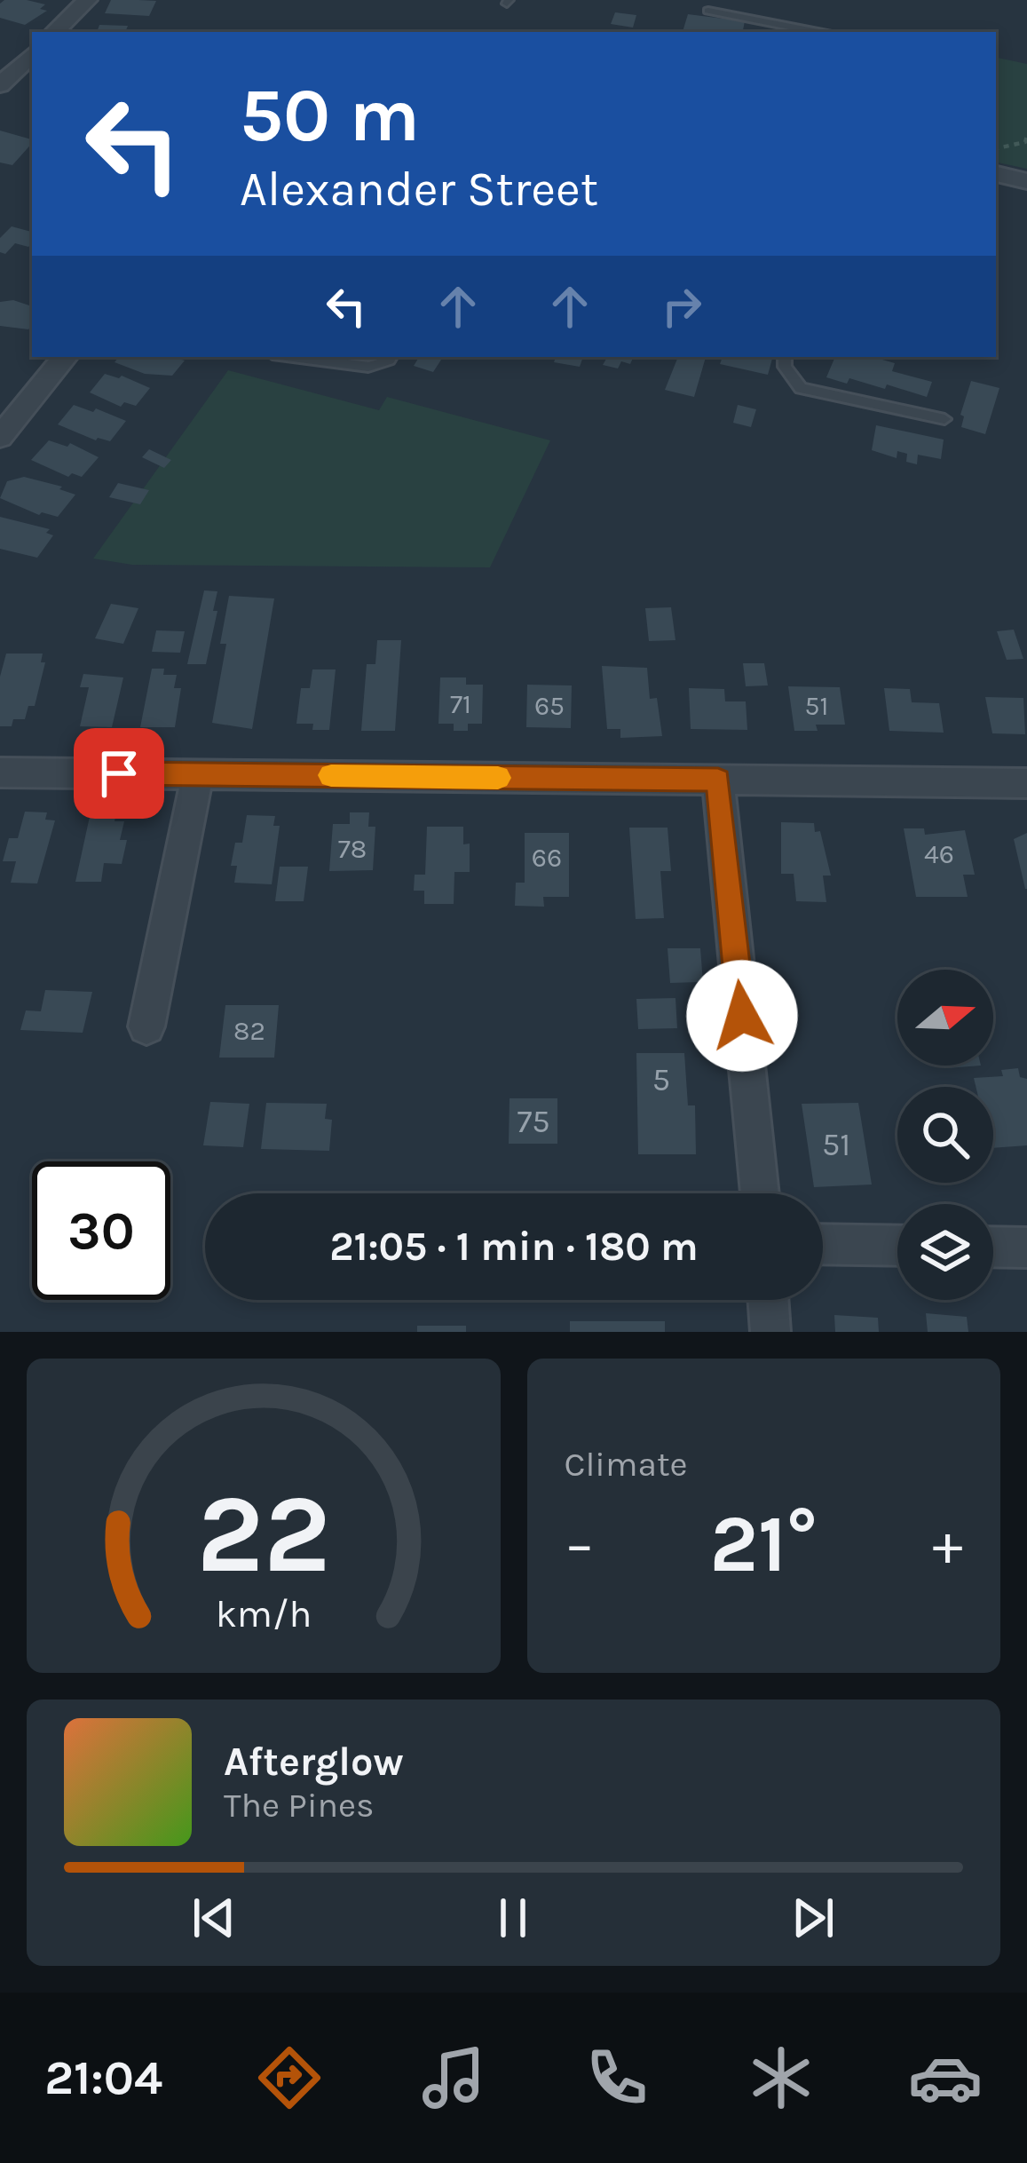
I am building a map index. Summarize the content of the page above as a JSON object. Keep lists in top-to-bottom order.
{
  "house_numbers": [
    "71",
    "65",
    "51",
    "78",
    "46",
    "66",
    "82",
    "5",
    "75",
    "51"
  ],
  "north": "right",
  "page": {
    "turn": ["50 m", "Alexander Street"],
    "limit": "30",
    "trip": "21:05 · 1 min · 180 m",
    "tile": "Climate",
    "heat": ["−", "21°", "+"],
    "song": ["Afterglow", "The Pines"],
    "tabs": "21:04",
    "gauge": ["22", "km/h"]
  }
}
